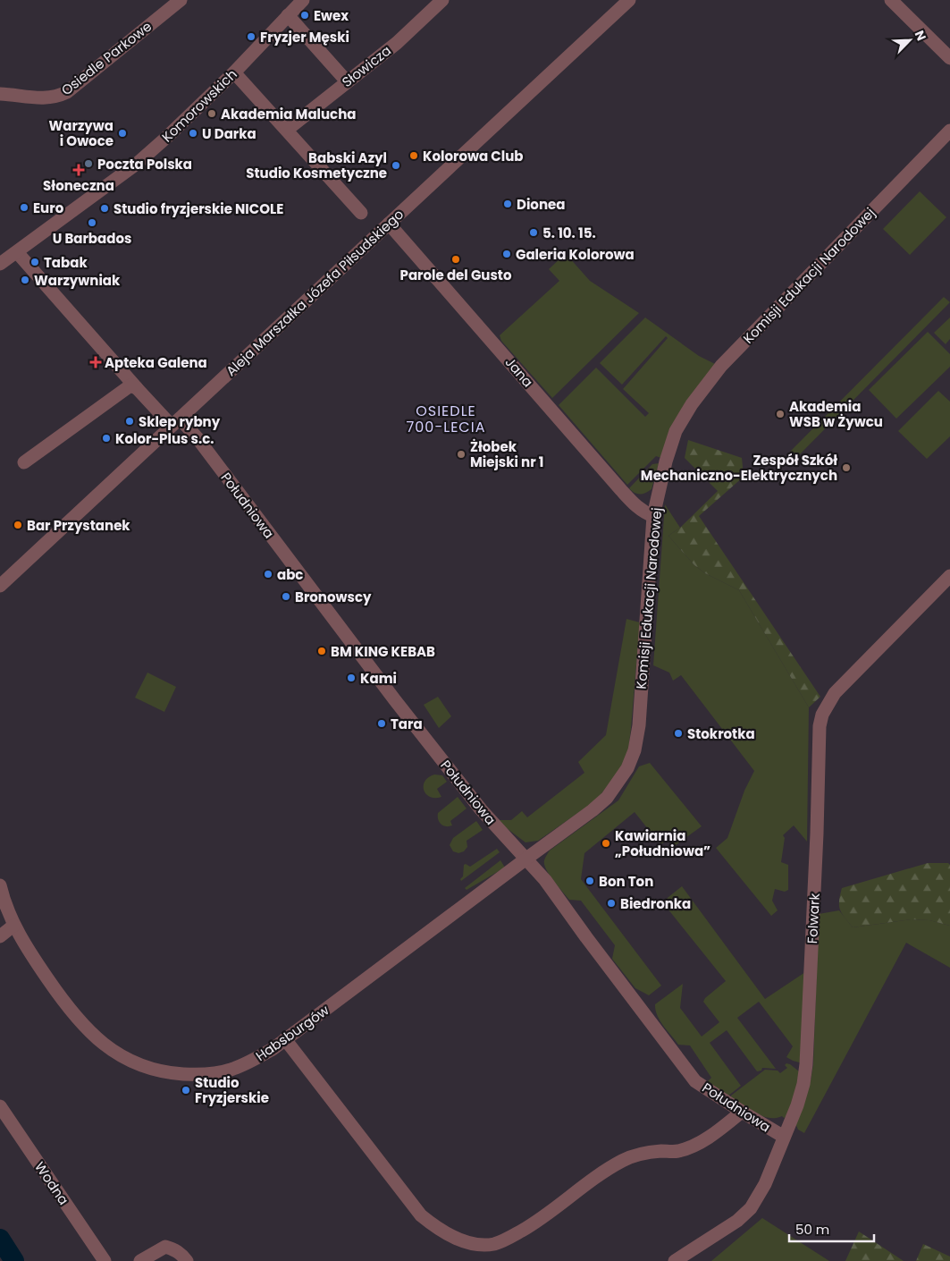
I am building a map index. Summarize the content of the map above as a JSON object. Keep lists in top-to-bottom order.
{
  "streets": {
    "street": [
      "Osiedle Parkowe",
      "Słowicza",
      "Komorowskich",
      "Komisji Edukacji Narodowej",
      "Aleja Marszałka Józefa Piłsudskiego",
      "Jana",
      "Południowa",
      "Folwark",
      "Habsburgów",
      "Wodna"
    ]
  },
  "crossings": [
    ["Komorowskich", "Południowa"],
    ["Komisji Edukacji Narodowej", "Jana"],
    ["Komisji Edukacji Narodowej", "Południowa"],
    ["Komisji Edukacji Narodowej", "Habsburgów"],
    ["Aleja Marszałka Józefa Piłsudskiego", "Jana"],
    ["Aleja Marszałka Józefa Piłsudskiego", "Południowa"],
    ["Południowa", "Folwark"],
    ["Południowa", "Habsburgów"]
  ],
  "districts": ["OSIEDLE 700-LECIA"],
  "places": {
    "other": [
      "Ewex",
      "Fryzjer Męski",
      "Akademia Malucha",
      "Warzywa i Owoce",
      "U Darka",
      "Kolorowa Club",
      "Poczta Polska",
      "Babski Azyl Studio Kosmetyczne",
      "Dionea",
      "Euro",
      "Studio fryzjerskie NICOLE",
      "U Barbados",
      "5. 10. 15.",
      "Galeria Kolorowa",
      "Parole del Gusto",
      "Tabak",
      "Warzywniak",
      "Akademia WSB w Żywcu",
      "Sklep rybny",
      "Kolor-Plus s.c.",
      "Żłobek Miejski nr 1",
      "Zespół Szkół Mechaniczno-Elektrycznych",
      "Bar Przystanek",
      "abc",
      "Bronowscy",
      "BM KING KEBAB",
      "Kami",
      "Tara",
      "Stokrotka",
      "Kawiarnia „Południowa”",
      "Bon Ton",
      "Biedronka",
      "Studio Fryzjerskie"
    ],
    "health": ["Słoneczna", "Apteka Galena"]
  },
  "scale_bar": "50 m",
  "north": "top right"
}
